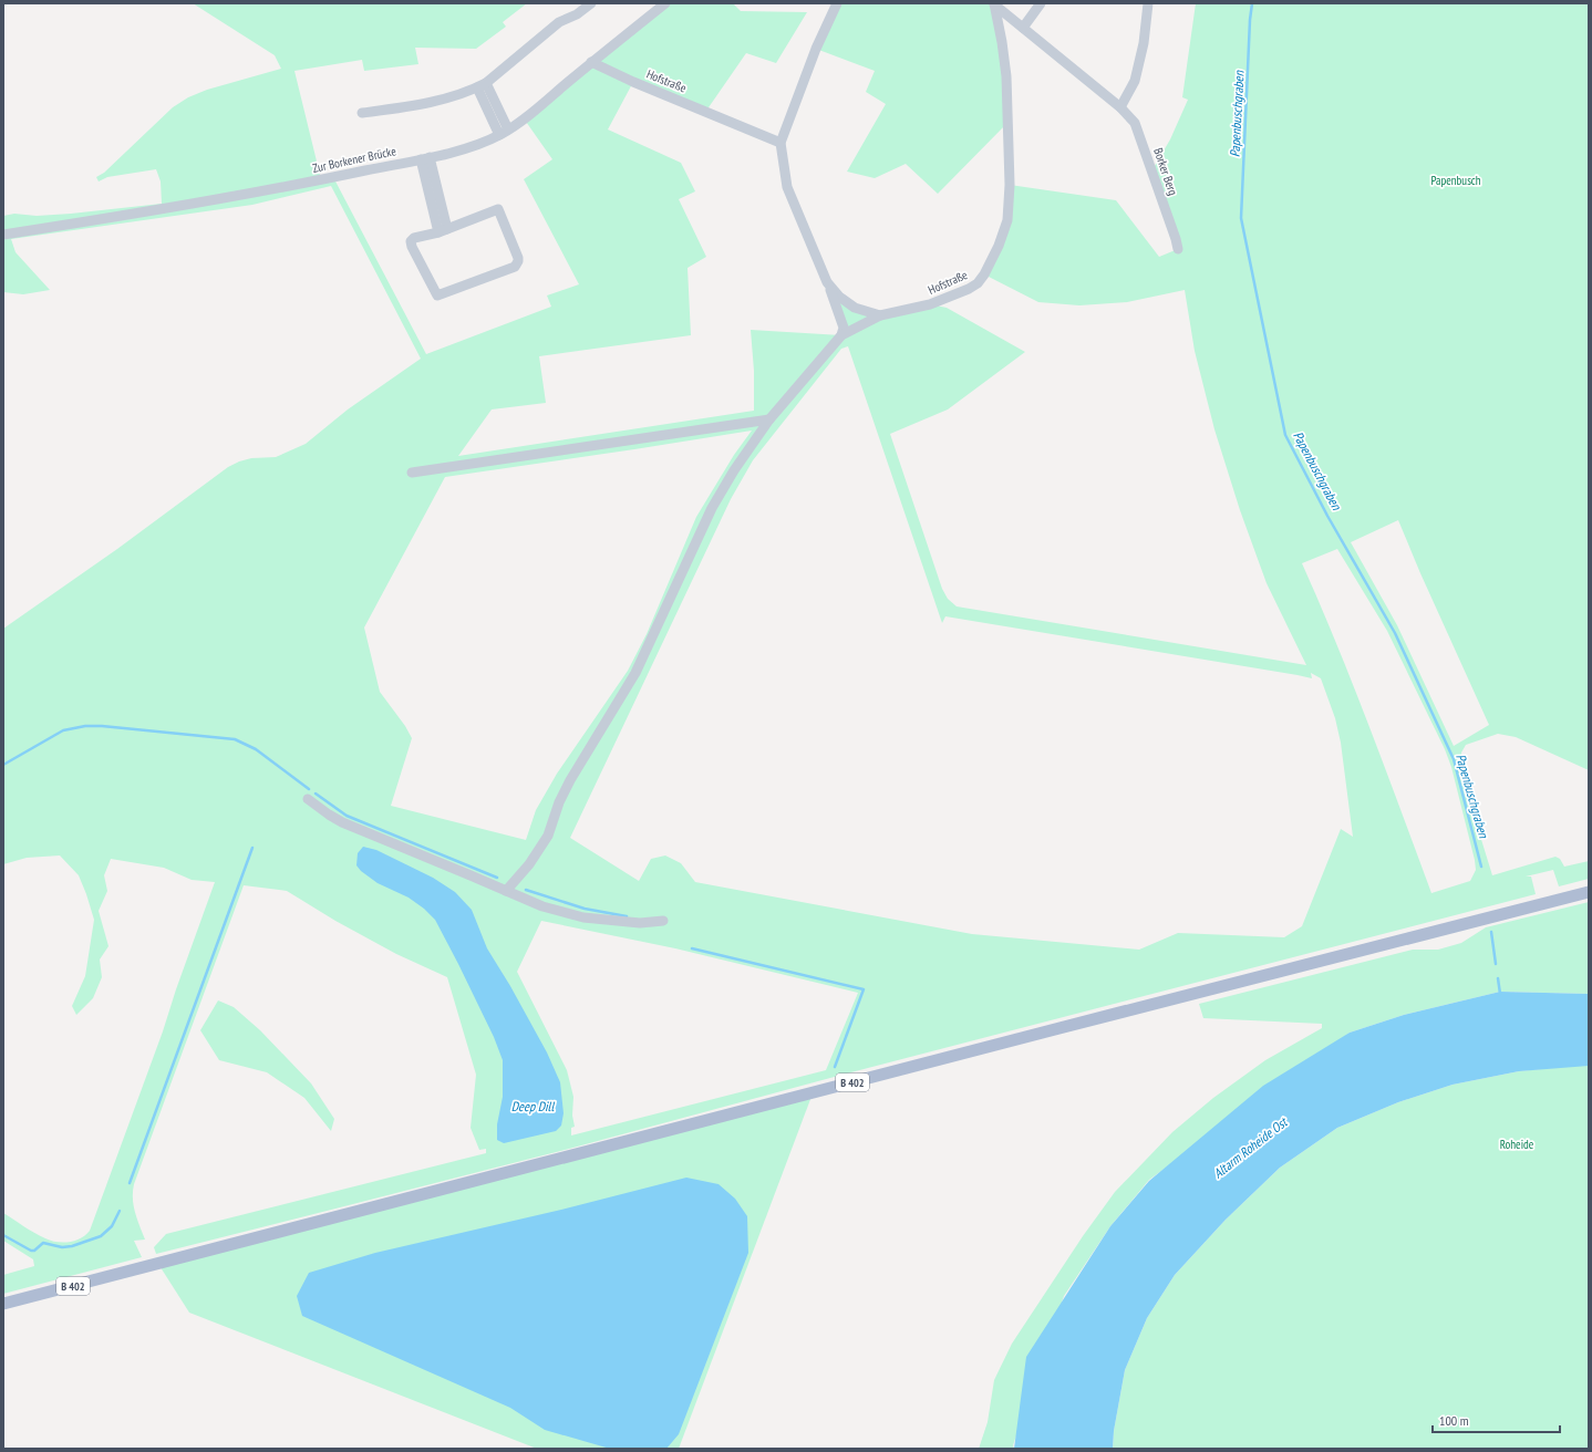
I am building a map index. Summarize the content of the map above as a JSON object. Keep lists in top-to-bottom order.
{
  "streets": {
    "main road": ["B 402"],
    "street": ["Hofstraße", "Zur Borkener Brücke", "Borker Berg"]
  },
  "crossings": [
    ["Hofstraße", "Zur Borkener Brücke"],
    ["Hofstraße", "Borker Berg"]
  ],
  "water": ["Papenbuschgraben", "Deep Dill", "Altarm Roheide Ost"],
  "parks": ["Papenbusch", "Roheide"],
  "scale_bar": "100 m"
}
